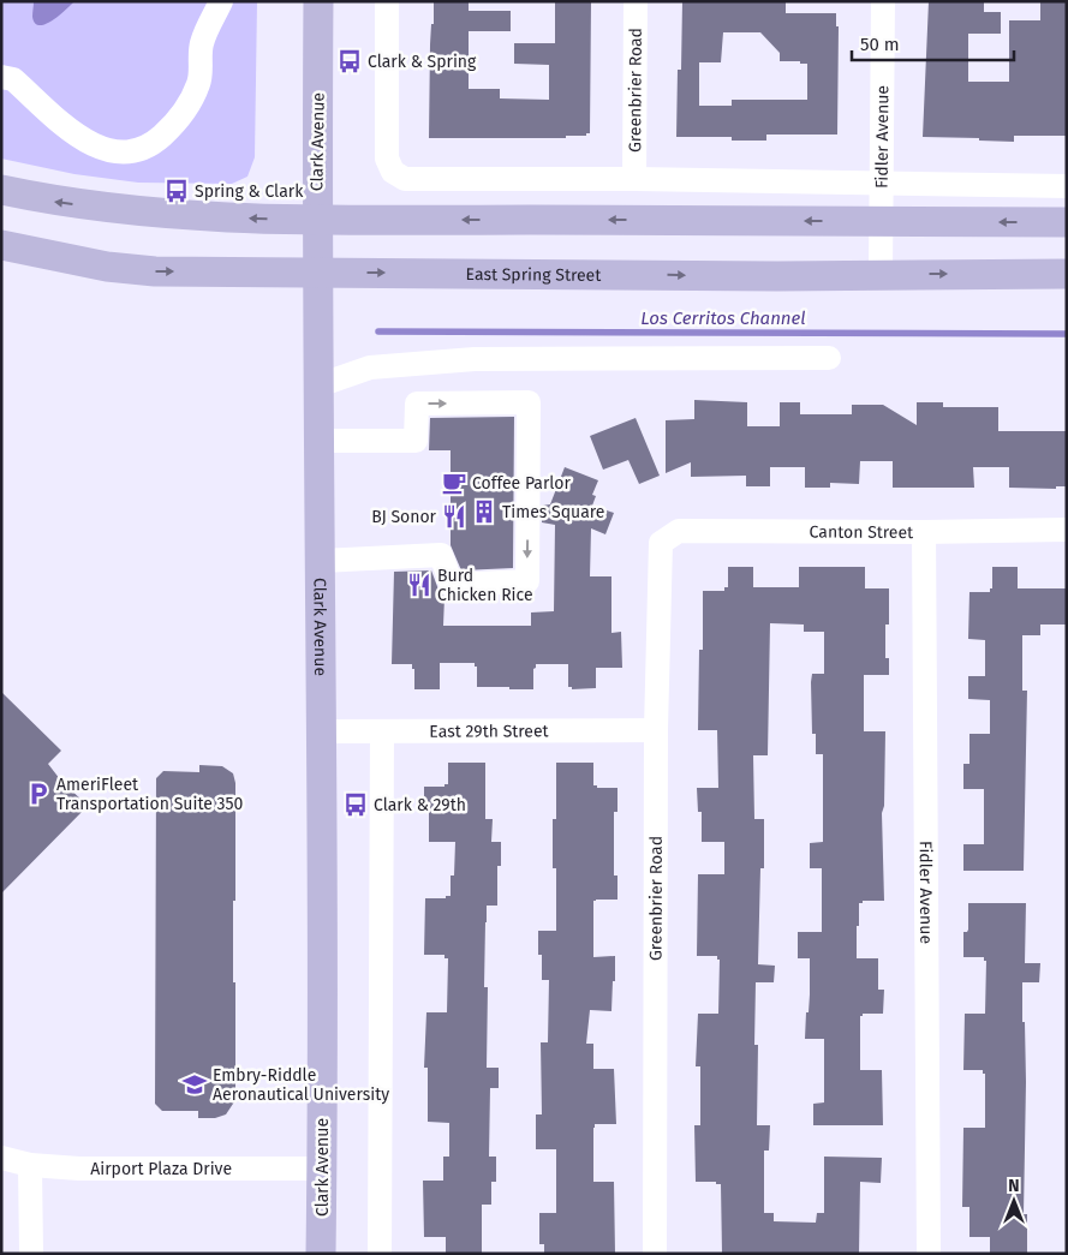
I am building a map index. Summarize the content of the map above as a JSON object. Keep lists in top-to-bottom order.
{
  "streets": {
    "main road": ["Clark Avenue", "East Spring Street"],
    "street": [
      "Greenbrier Road",
      "Fidler Avenue",
      "Canton Street",
      "East 29th Street",
      "Airport Plaza Drive"
    ]
  },
  "crossings": [
    ["Greenbrier Road", "Canton Street"],
    ["Greenbrier Road", "East 29th Street"],
    ["Fidler Avenue", "East Spring Street"],
    ["Fidler Avenue", "Canton Street"],
    ["Clark Avenue", "East Spring Street"],
    ["Clark Avenue", "East 29th Street"],
    ["Clark Avenue", "Airport Plaza Drive"]
  ],
  "water": ["Los Cerritos Channel"],
  "places": {
    "bus stop": ["Clark & Spring", "Spring & Clark", "Clark & 29th"],
    "cafe": ["Coffee Parlor"],
    "building": ["Times Square"],
    "restaurant": ["BJ Sonor", "Burd Chicken Rice"],
    "parking": ["AmeriFleet Transportation Suite 350"],
    "school or university": ["Embry-Riddle Aeronautical University"]
  },
  "scale_bar": "50 m",
  "north": "top"
}
